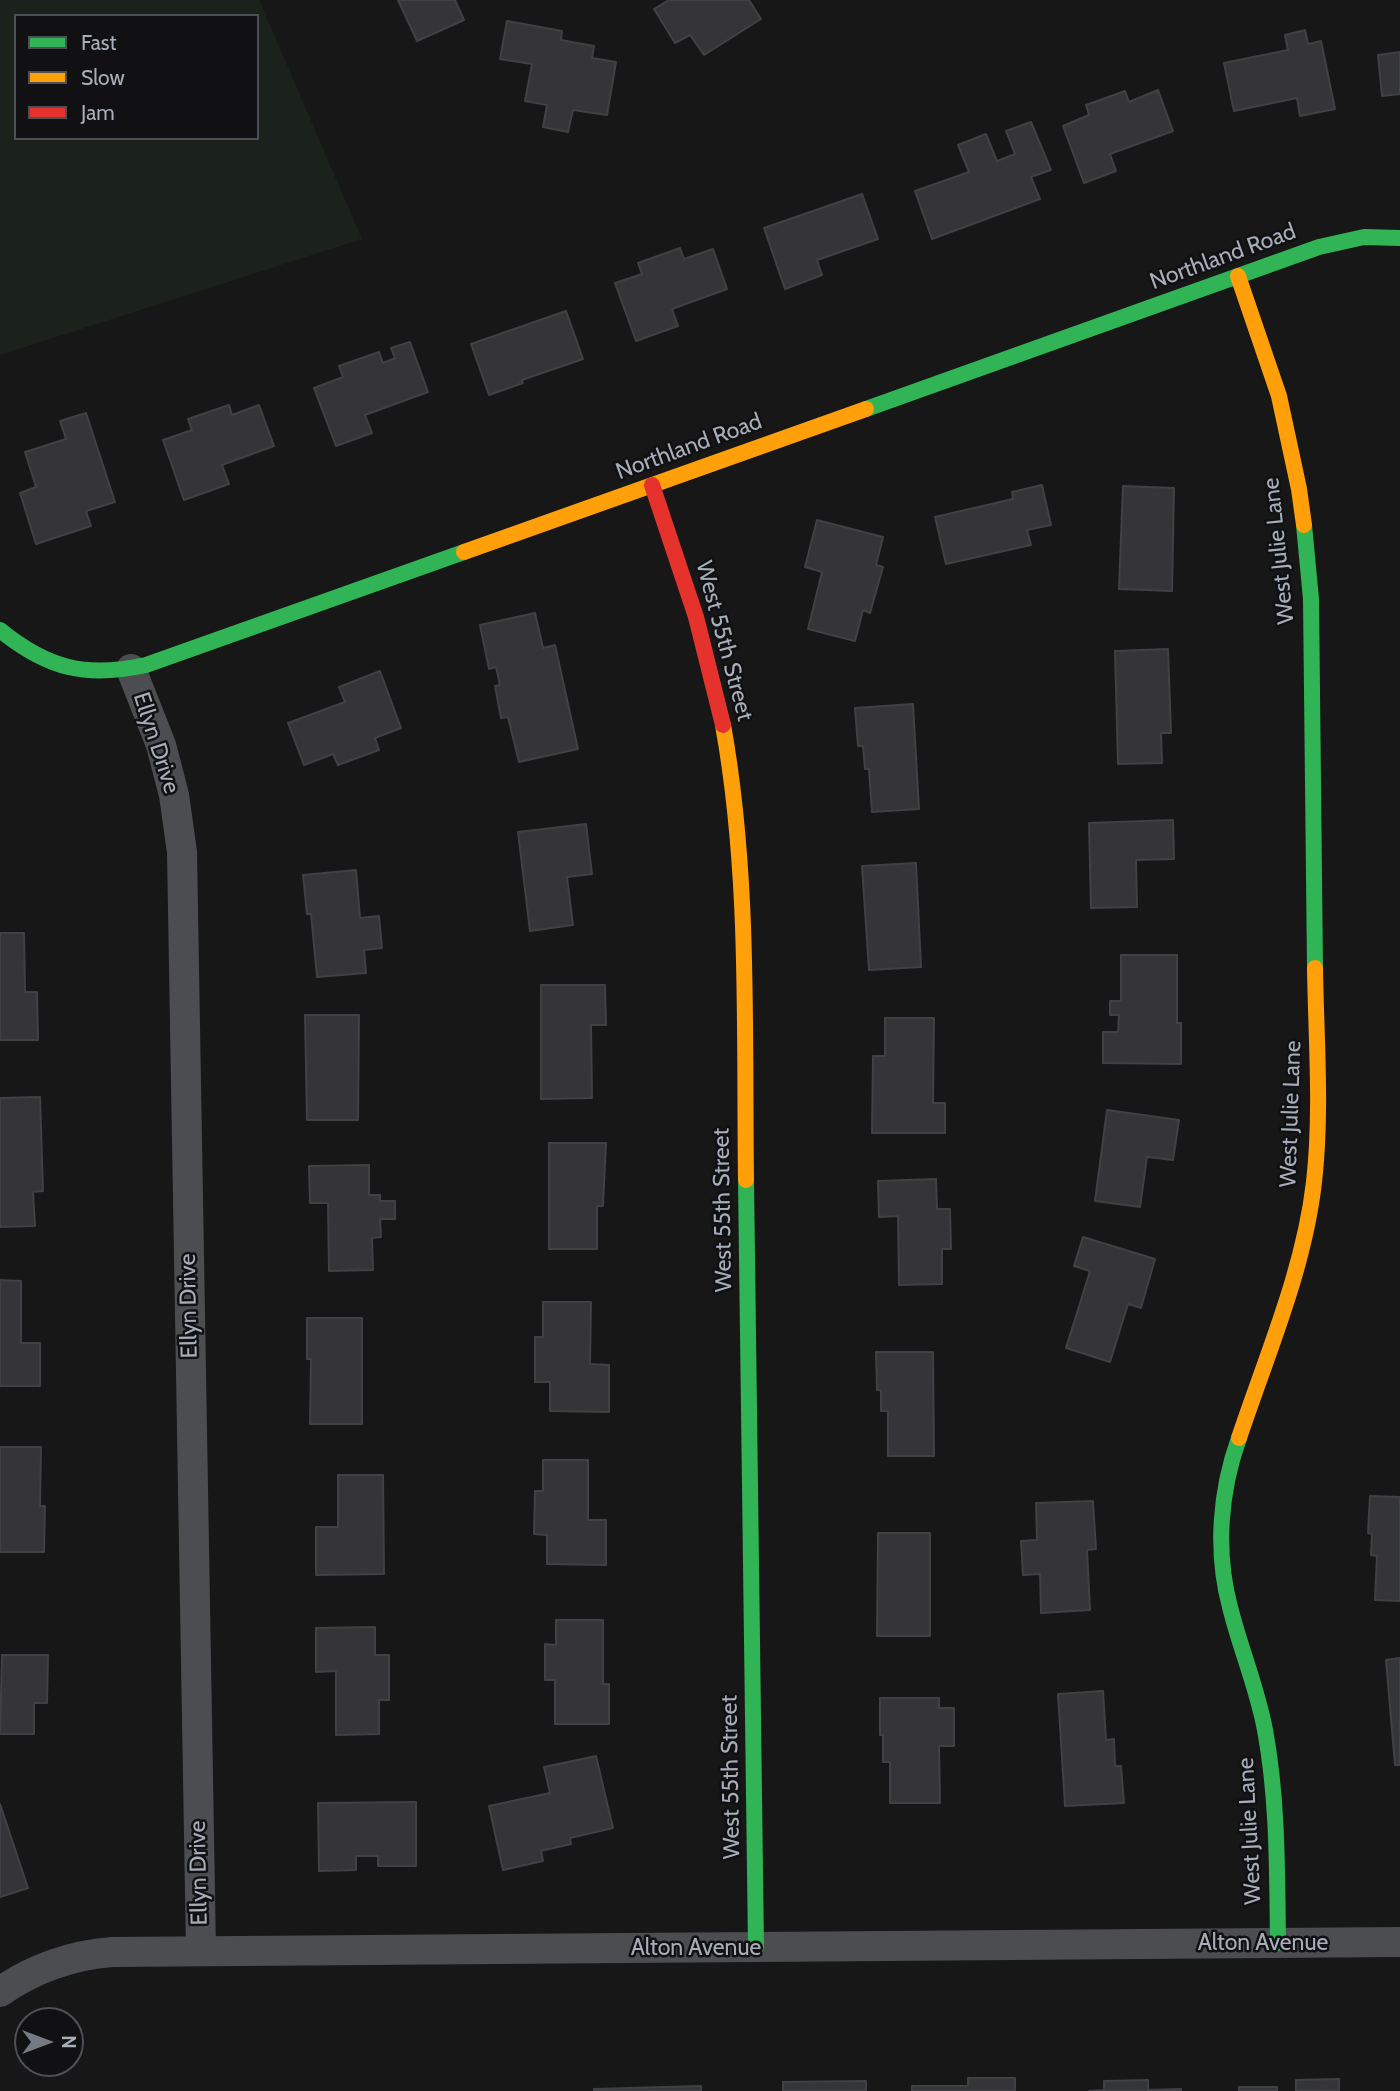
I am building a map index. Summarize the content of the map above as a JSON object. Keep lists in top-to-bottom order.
{
  "streets": {
    "street": [
      "Northland Road",
      "West Julie Lane",
      "West 55th Street",
      "Ellyn Drive",
      "Alton Avenue"
    ]
  },
  "crossings": [
    ["Northland Road", "West Julie Lane"],
    ["Northland Road", "West 55th Street"],
    ["Northland Road", "Ellyn Drive"],
    ["West Julie Lane", "Alton Avenue"],
    ["West 55th Street", "Alton Avenue"],
    ["Ellyn Drive", "Alton Avenue"]
  ],
  "legend": ["Fast", "Slow", "Jam"],
  "north": "right"
}
